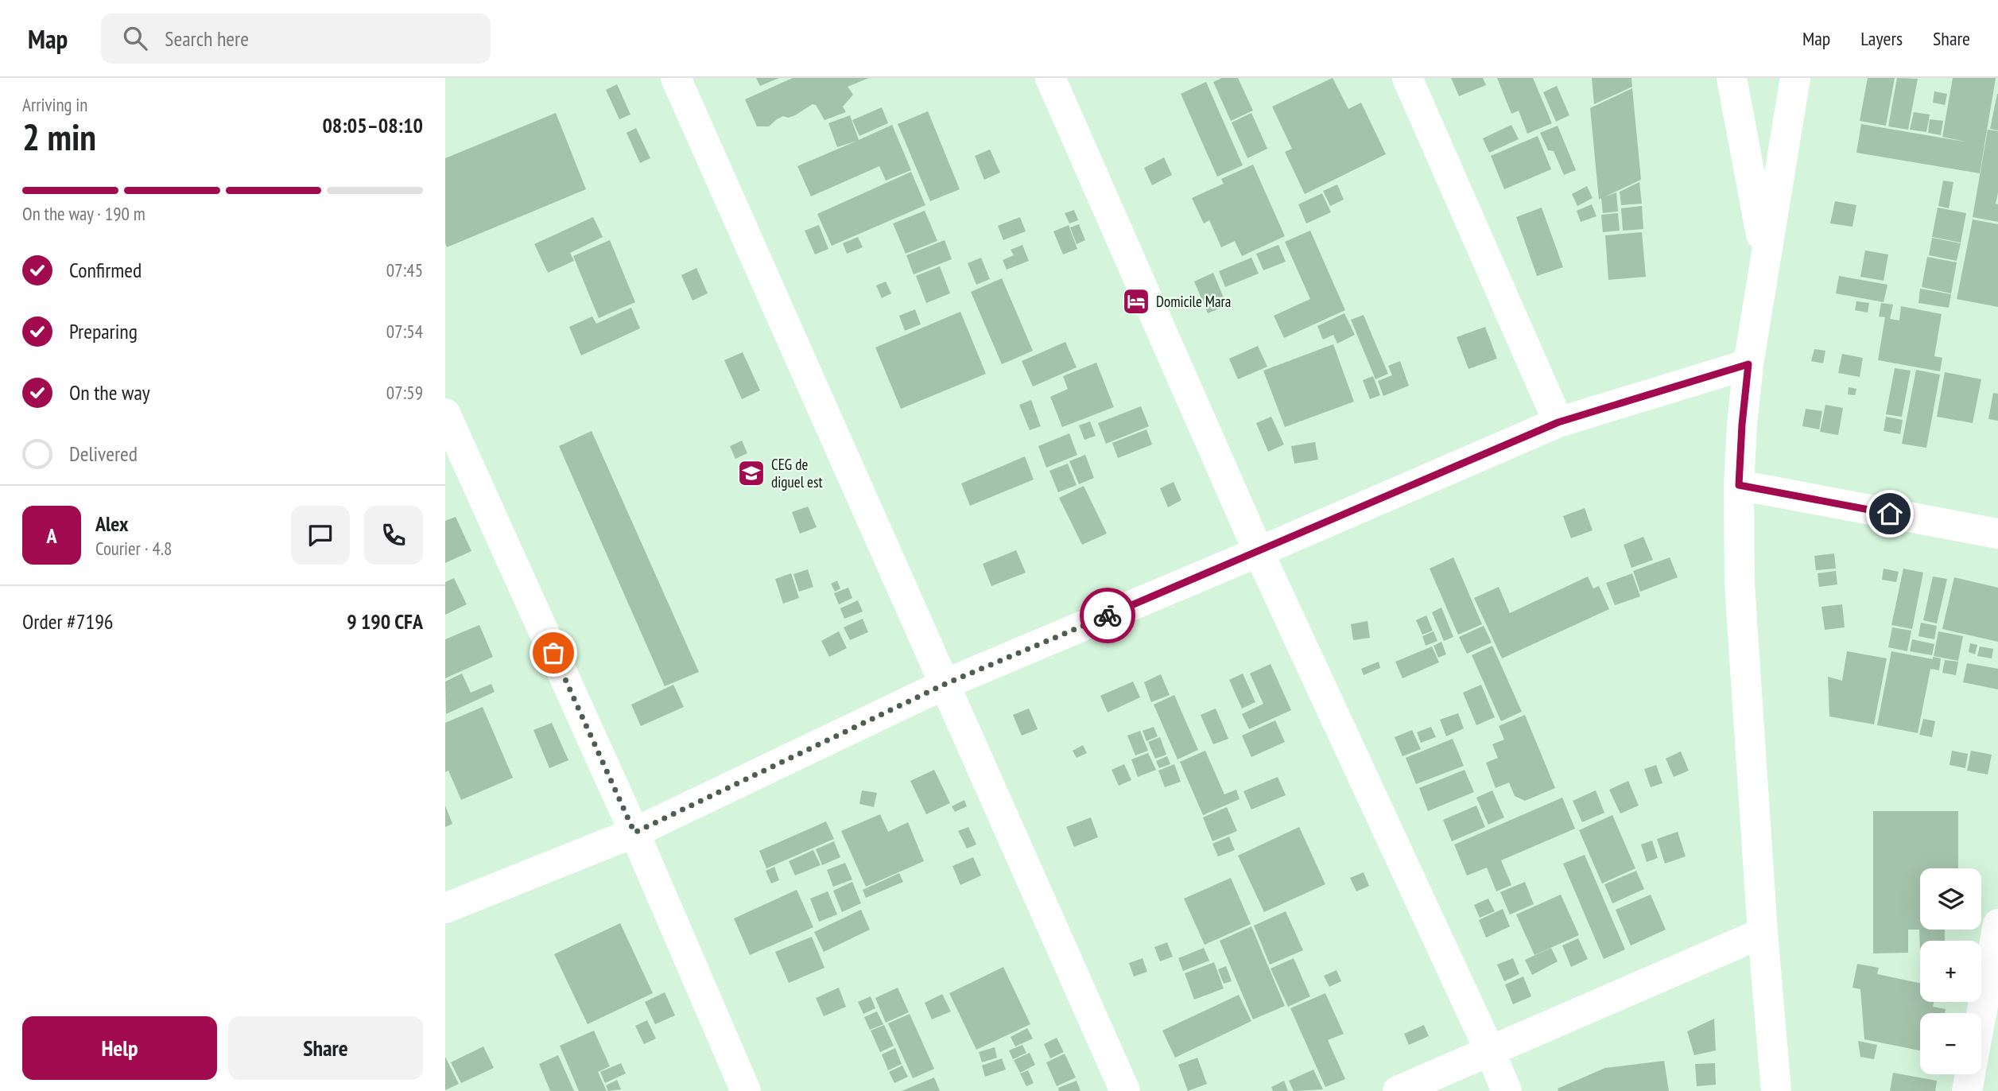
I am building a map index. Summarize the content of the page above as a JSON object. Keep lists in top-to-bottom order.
{
  "places": {
    "hotel": ["Domicile Mara"],
    "school or university": ["CEG de diguel est"]
  },
  "page": {
    "header": "Map",
    "search": "Search here",
    "nav": ["Map", "Layers", "Share"],
    "heading": ["2 min", "Arriving in", "08:05–08:10"],
    "panel": [
      "Alex",
      "Courier · 4.8",
      "Order #7196",
      "9 190 CFA"
    ],
    "bar": "On the way · 190 m",
    "list": [
      ["Confirmed", "07:45"],
      ["Preparing", "07:54"],
      ["On the way", "07:59"],
      "Delivered"
    ],
    "round": "A",
    "map_buttons": ["+", "−"],
    "buttons": ["Help", "Share"]
  }
}
